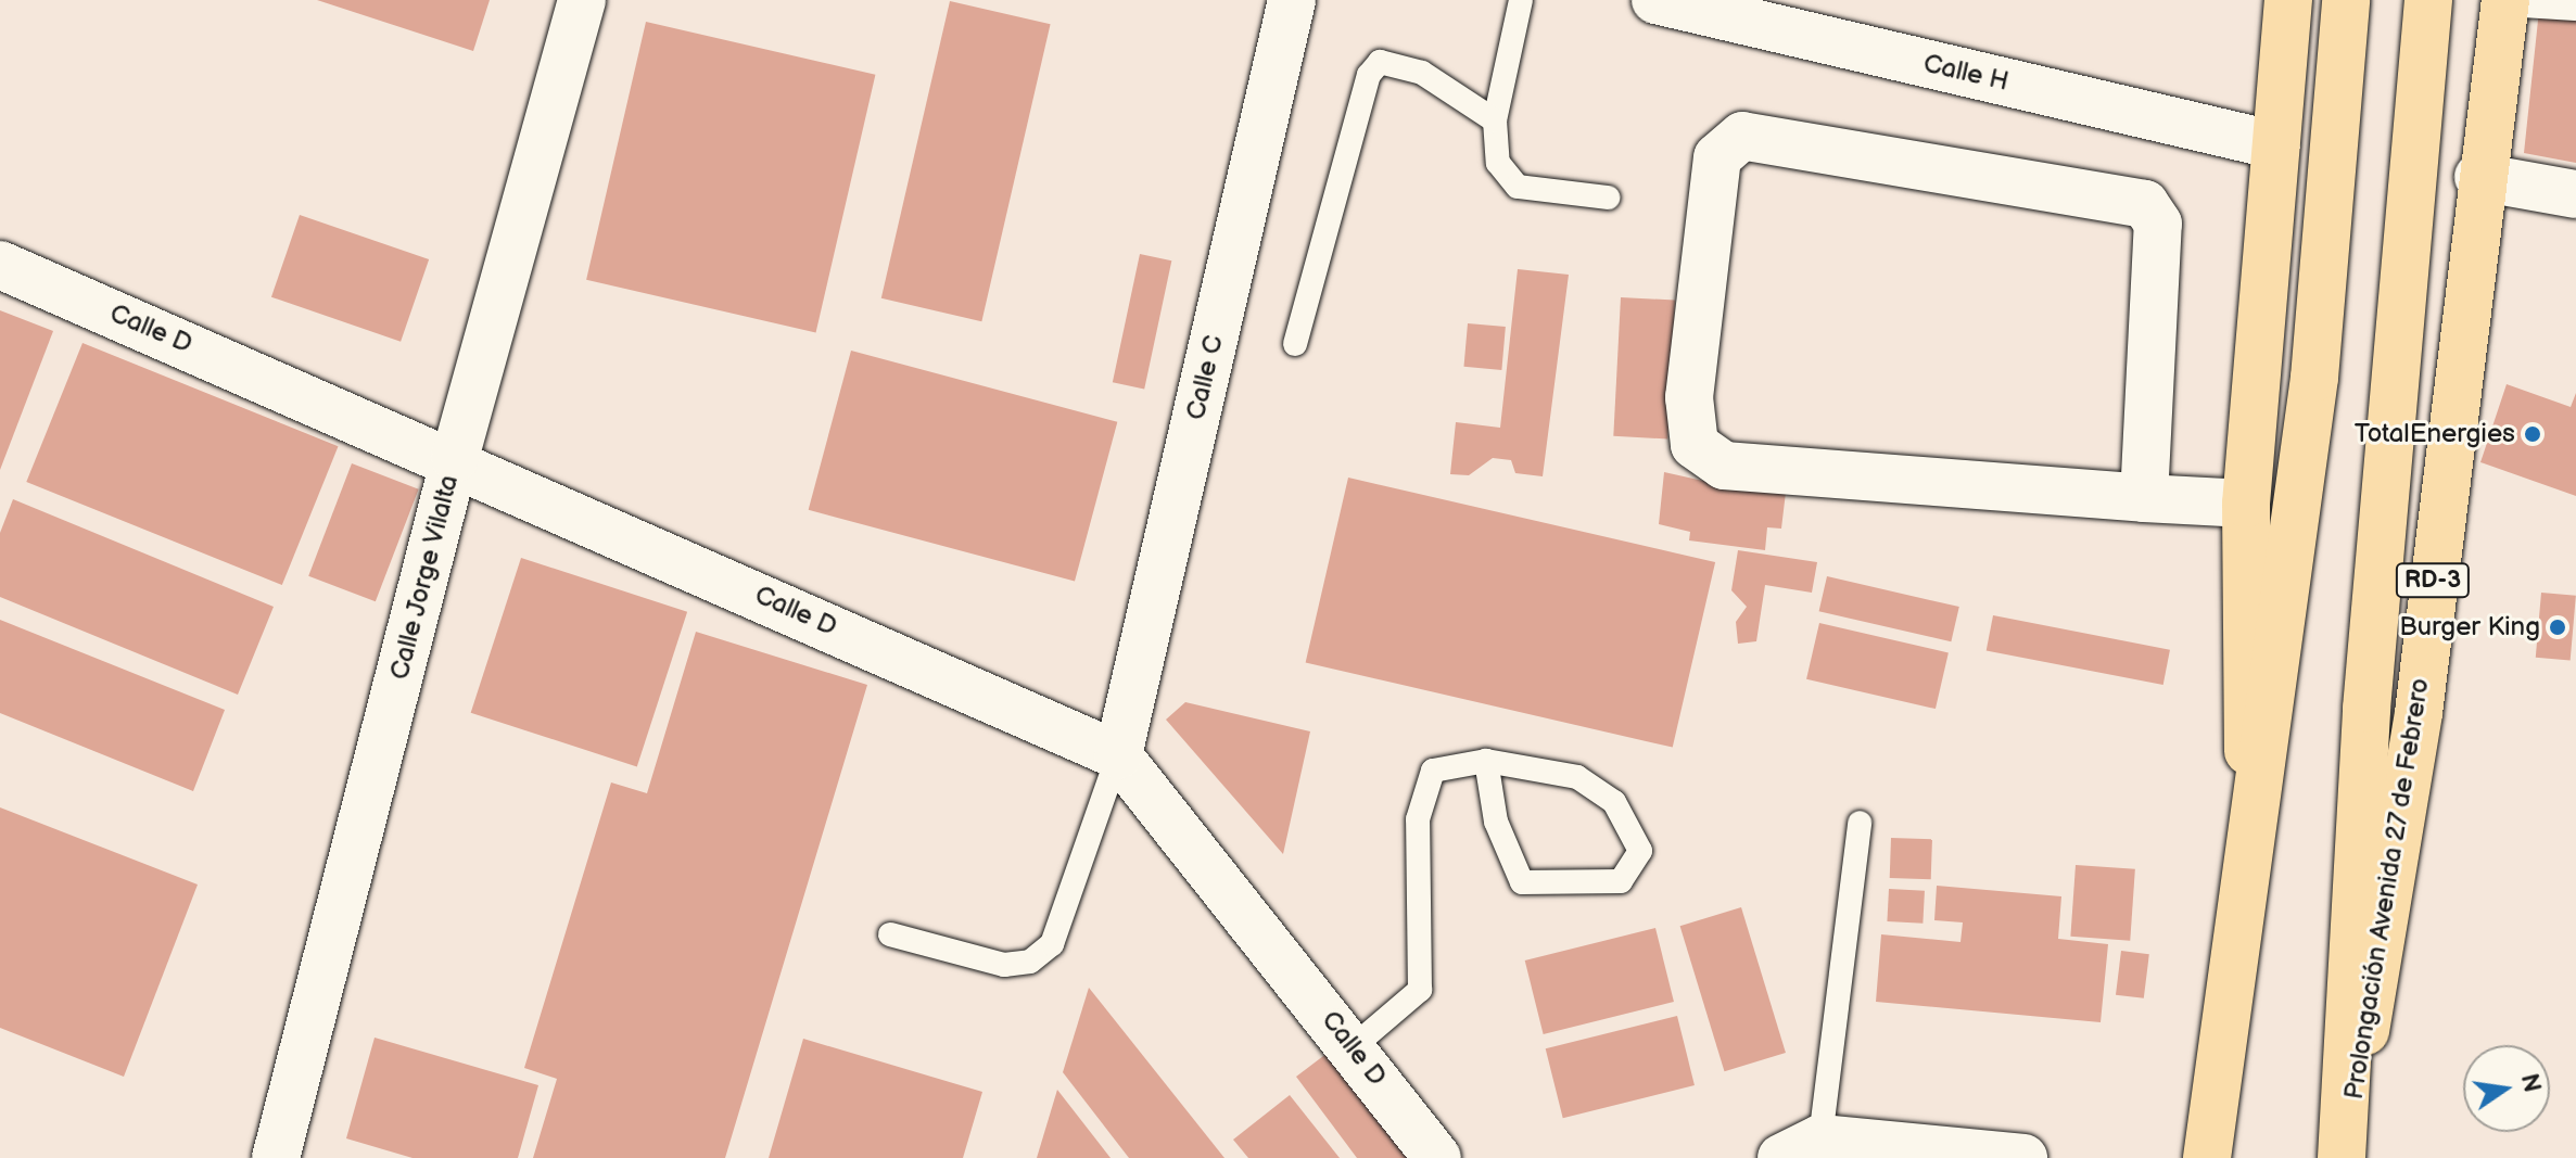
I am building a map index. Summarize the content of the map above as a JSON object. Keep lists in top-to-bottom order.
{
  "streets": {
    "main road": ["RD-3", "Prolongación Avenida 27 de Febrero"],
    "street": [
      "Calle H",
      "Calle D",
      "Calle C",
      "Calle Jorge Vilalta"
    ]
  },
  "crossings": [
    ["Calle D", "Calle C"],
    ["Calle D", "Calle Jorge Vilalta"]
  ],
  "places": ["TotalEnergies", "Burger King"],
  "north": "right"
}
